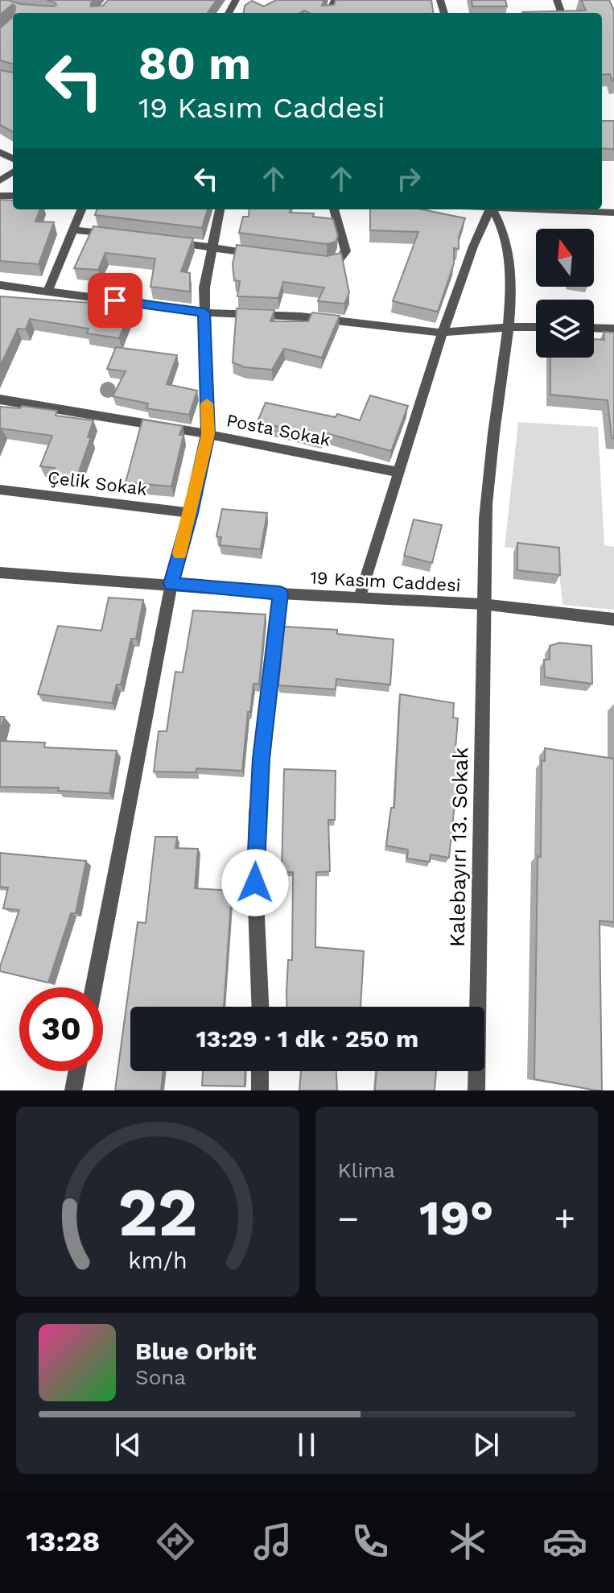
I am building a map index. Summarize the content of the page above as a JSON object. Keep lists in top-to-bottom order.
{
  "streets": {
    "street": [
      "Posta Sokak",
      "Çelik Sokak",
      "19 Kasım Caddesi",
      "Kalebayırı 13. Sokak"
    ]
  },
  "crossings": [
    ["19 Kasım Caddesi", "Kalebayırı 13. Sokak"]
  ],
  "north": "top",
  "page": {
    "turn": ["80 m", "19 Kasım Caddesi"],
    "limit": "30",
    "trip": "13:29 · 1 dk · 250 m",
    "tile": "Klima",
    "heat": ["−", "19°", "+"],
    "song": ["Blue Orbit", "Sona"],
    "tabs": "13:28",
    "gauge": ["22", "km/h"]
  }
}
